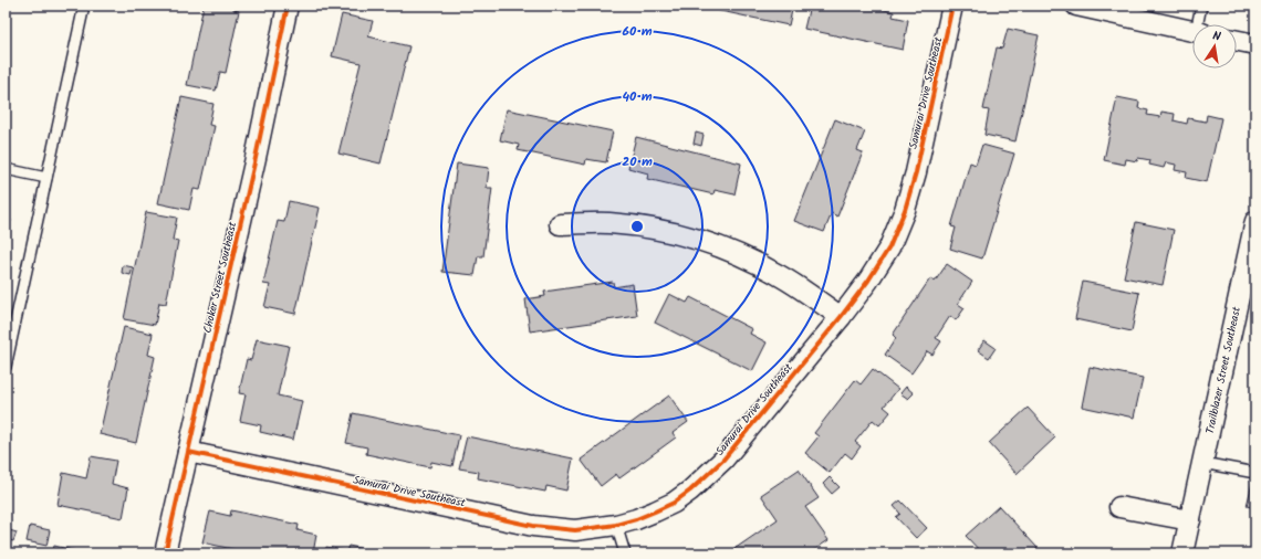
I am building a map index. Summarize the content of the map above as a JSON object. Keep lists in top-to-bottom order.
{
  "streets": {
    "street": ["Samurai Drive Southeast", "Choker Street Southeast", "Trailblazer Street Southeast"]
  },
  "crossings": [
    ["Samurai Drive Southeast", "Choker Street Southeast"]
  ],
  "north": "top",
  "rings": ["60 m", "40 m", "20 m"]
}
